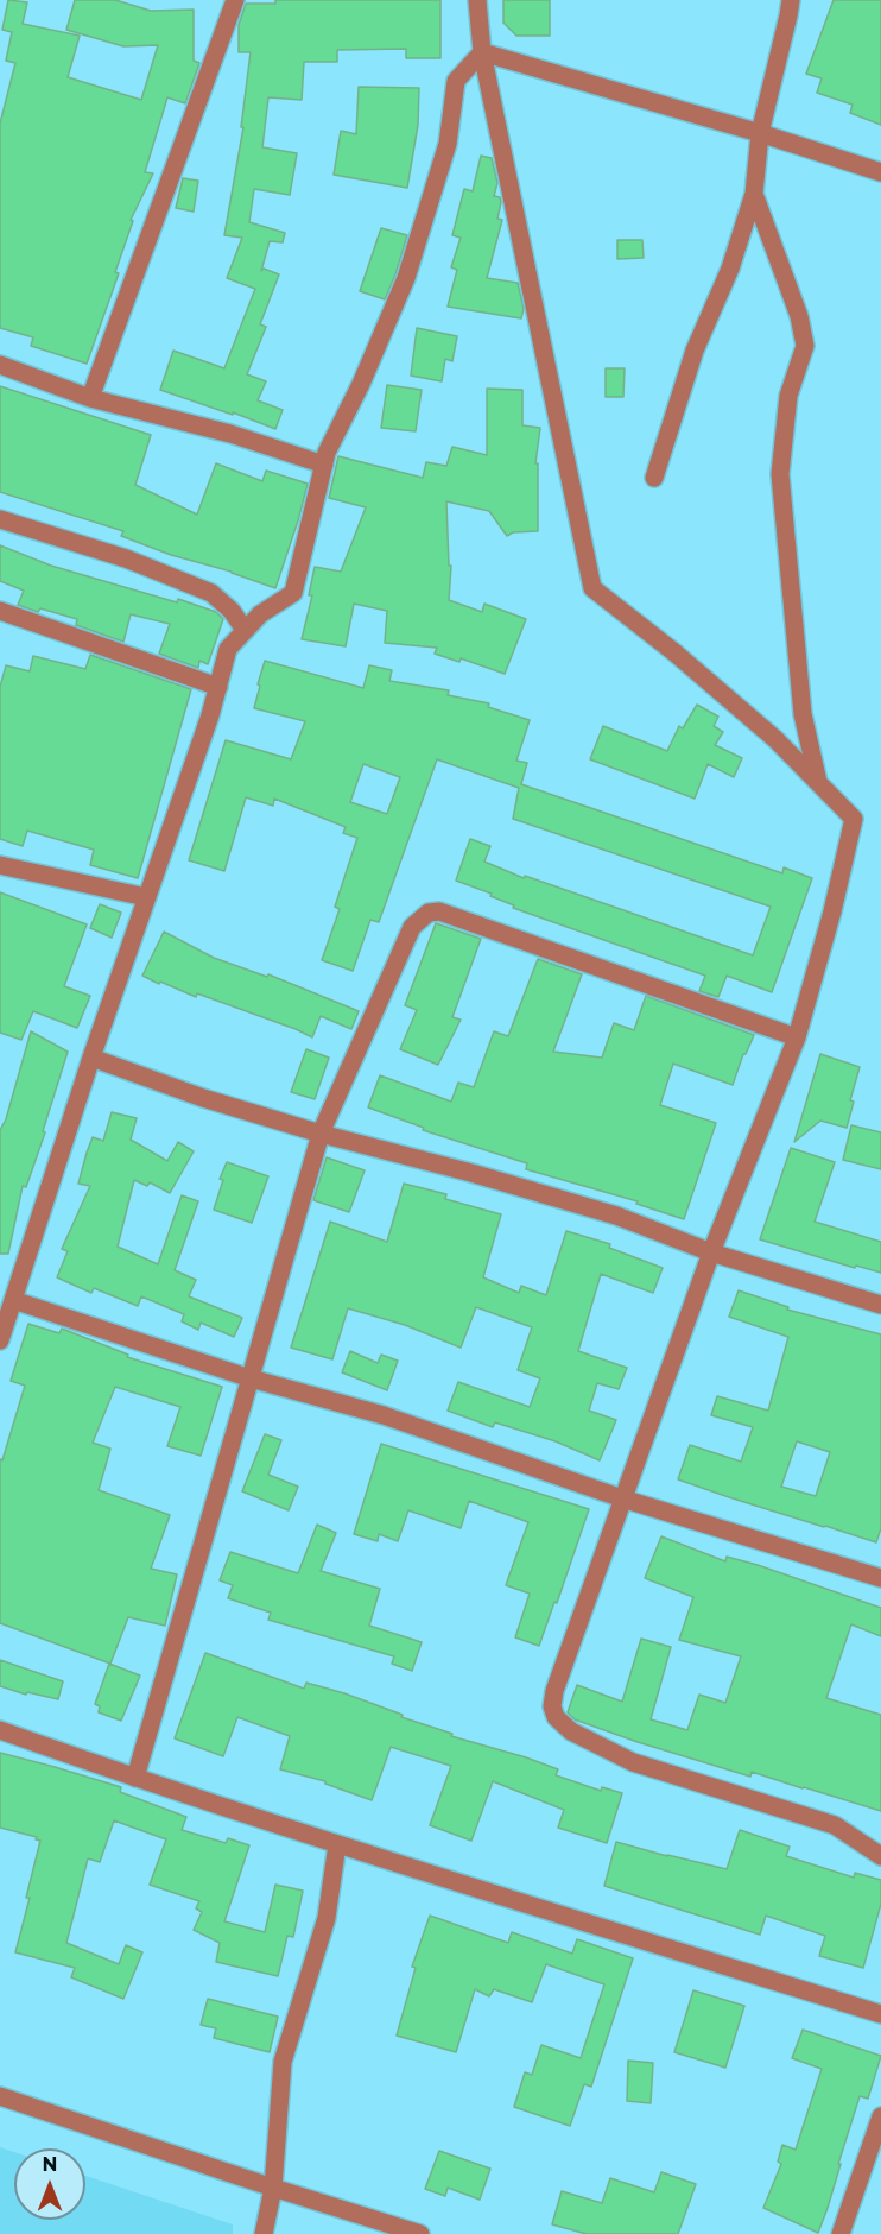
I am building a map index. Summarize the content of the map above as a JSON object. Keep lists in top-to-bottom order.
{
  "north": "top"
}
